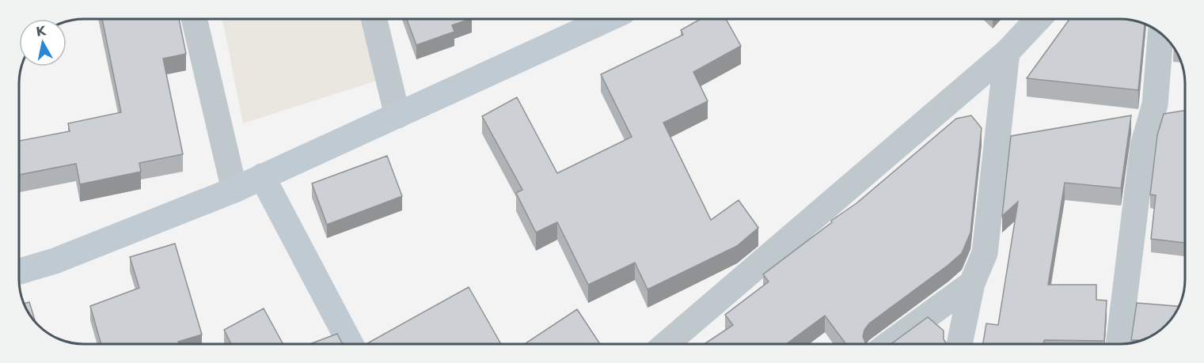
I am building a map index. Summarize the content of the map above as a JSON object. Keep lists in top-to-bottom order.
{
  "north": "top"
}
